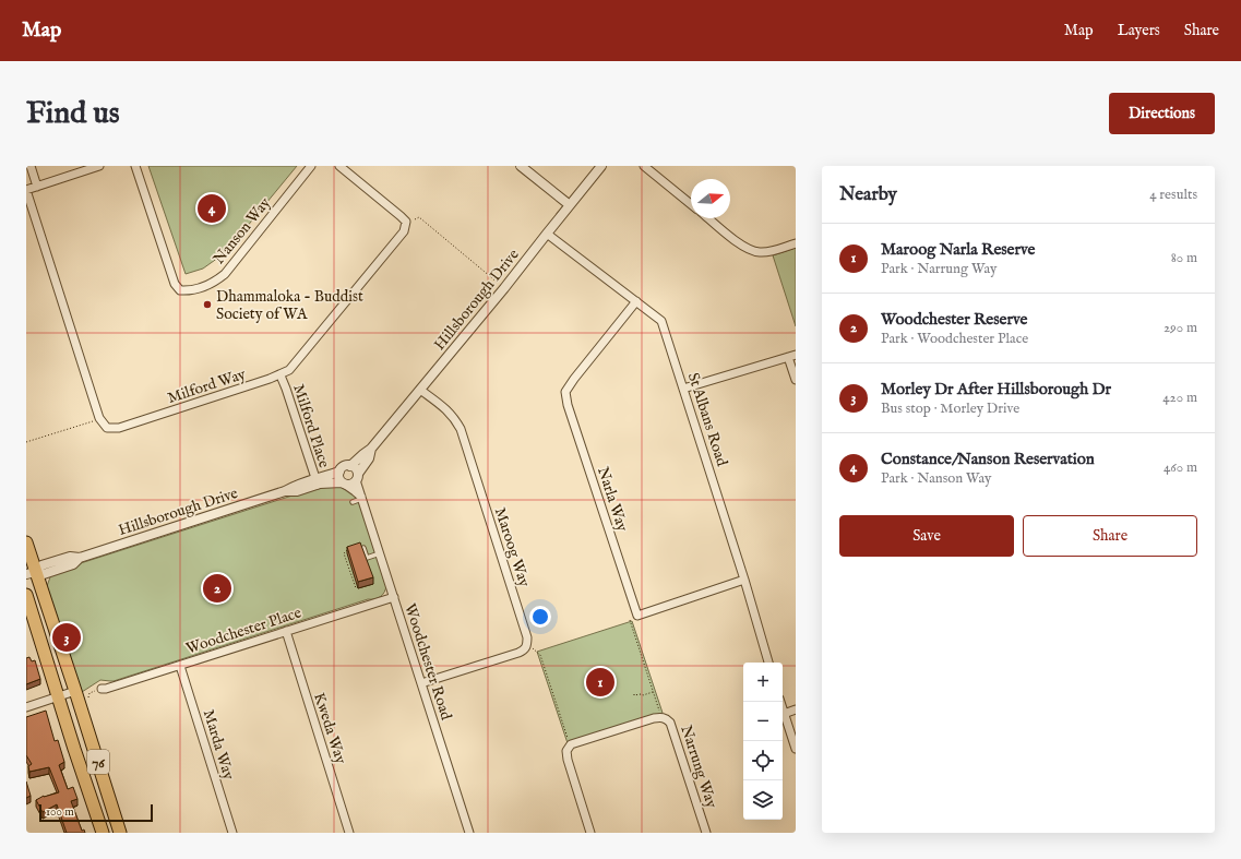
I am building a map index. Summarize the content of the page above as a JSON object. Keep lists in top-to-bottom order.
{
  "streets": {
    "highway": ["76"],
    "street": [
      "Nanson Way",
      "Hillsborough Drive",
      "Milford Way",
      "St Albans Road",
      "Milford Place",
      "Narla Way",
      "Maroog Way",
      "Woodchester Place",
      "Woodchester Road",
      "Kweda Way",
      "Marda Way",
      "Narrung Way"
    ]
  },
  "crossings": [
    ["Hillsborough Drive", "St Albans Road"],
    ["Hillsborough Drive", "Milford Place"],
    ["Hillsborough Drive", "Maroog Way"],
    ["Hillsborough Drive", "Woodchester Road"],
    ["Hillsborough Drive", "76"],
    ["Milford Way", "Milford Place"],
    ["St Albans Road", "Narla Way"],
    ["Woodchester Place", "Woodchester Road"],
    ["Woodchester Place", "Kweda Way"],
    ["Woodchester Place", "Marda Way"]
  ],
  "places": ["Dhammaloka - Buddist Society of WA"],
  "scale_bar": "100 m",
  "north": "right",
  "page": {
    "header": "Map",
    "nav": ["Map", "Layers", "Share"],
    "buttons": [
      "Directions",
      ["Save", "Share"]
    ],
    "title": "Find us",
    "heading": ["Nearby", "4 results"],
    "pins": [
      "4",
      "2",
      "3",
      "1"
    ],
    "list": [
      {
        "mark": "1",
        "name": "Maroog Narla Reserve",
        "note": "Park · Narrung Way",
        "value": "80 m"
      },
      {
        "mark": "2",
        "name": "Woodchester Reserve",
        "note": "Park · Woodchester Place",
        "value": "290 m"
      },
      {
        "mark": "3",
        "name": "Morley Dr After Hillsborough Dr",
        "note": "Bus stop · Morley Drive",
        "value": "420 m"
      },
      {
        "mark": "4",
        "name": "Constance/Nanson Reservation",
        "note": "Park · Nanson Way",
        "value": "460 m"
      }
    ],
    "map_buttons": ["+", "−"],
    "scale": "100 m"
  }
}
